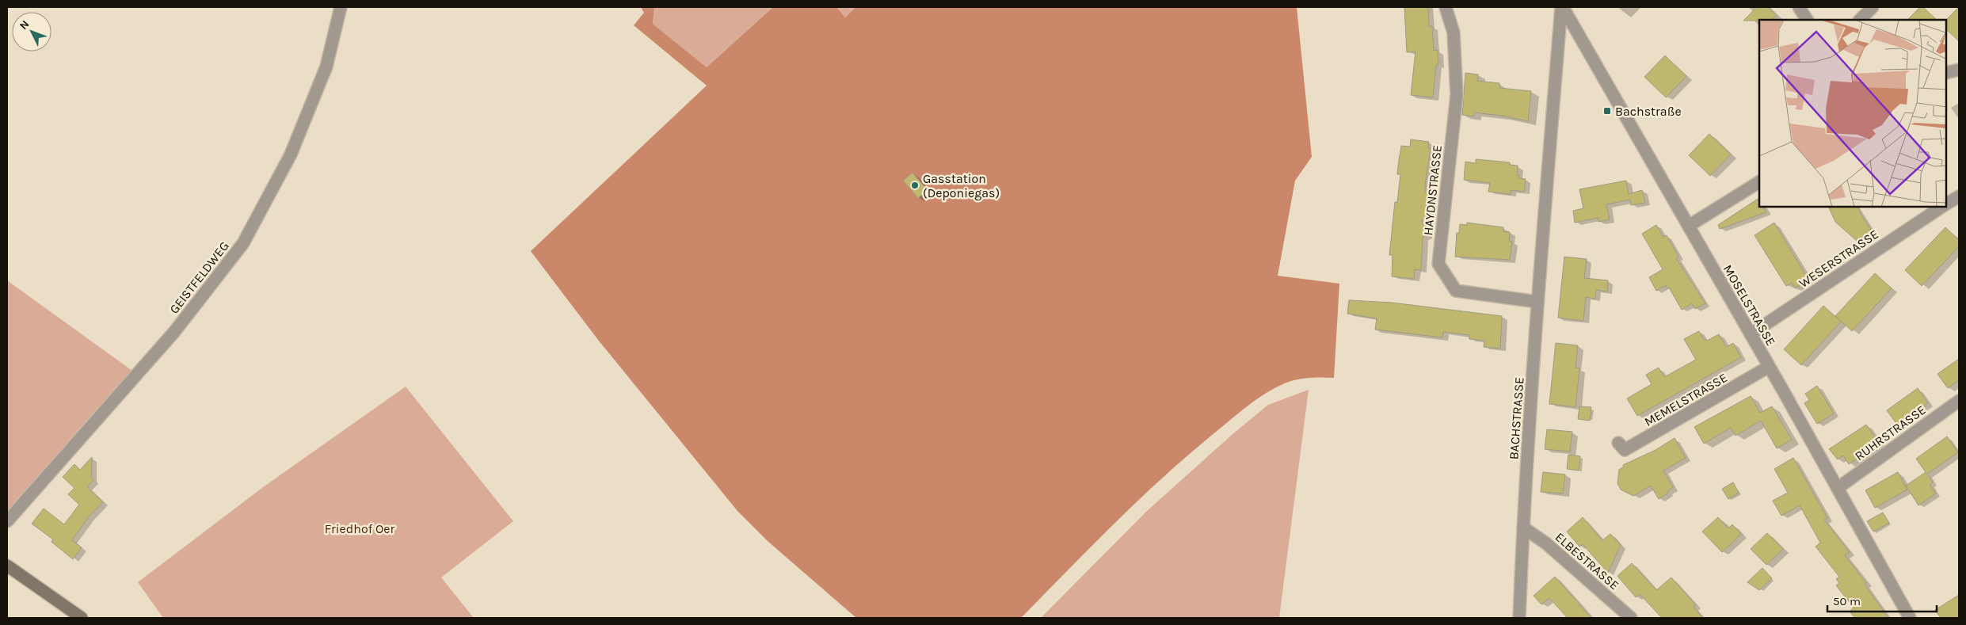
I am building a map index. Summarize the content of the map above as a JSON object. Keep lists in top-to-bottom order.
{
  "streets": {
    "street": [
      "HAYDNSTRASSE",
      "WESERSTRASSE",
      "GEISTFELDWEG",
      "MOSELSTRASSE",
      "MEMELSTRASSE",
      "BACHSTRASSE",
      "RUHRSTRASSE",
      "ELBESTRASSE"
    ]
  },
  "crossings": [
    ["HAYDNSTRASSE", "BACHSTRASSE"],
    ["WESERSTRASSE", "MOSELSTRASSE"],
    ["MOSELSTRASSE", "MEMELSTRASSE"],
    ["MOSELSTRASSE", "BACHSTRASSE"],
    ["MOSELSTRASSE", "RUHRSTRASSE"],
    ["BACHSTRASSE", "ELBESTRASSE"]
  ],
  "parks": ["Friedhof Oer"],
  "places": {
    "transit": ["Bachstraße"],
    "other": ["Gasstation (Deponiegas)"]
  },
  "scale_bar": "50 m",
  "north": "top left"
}
